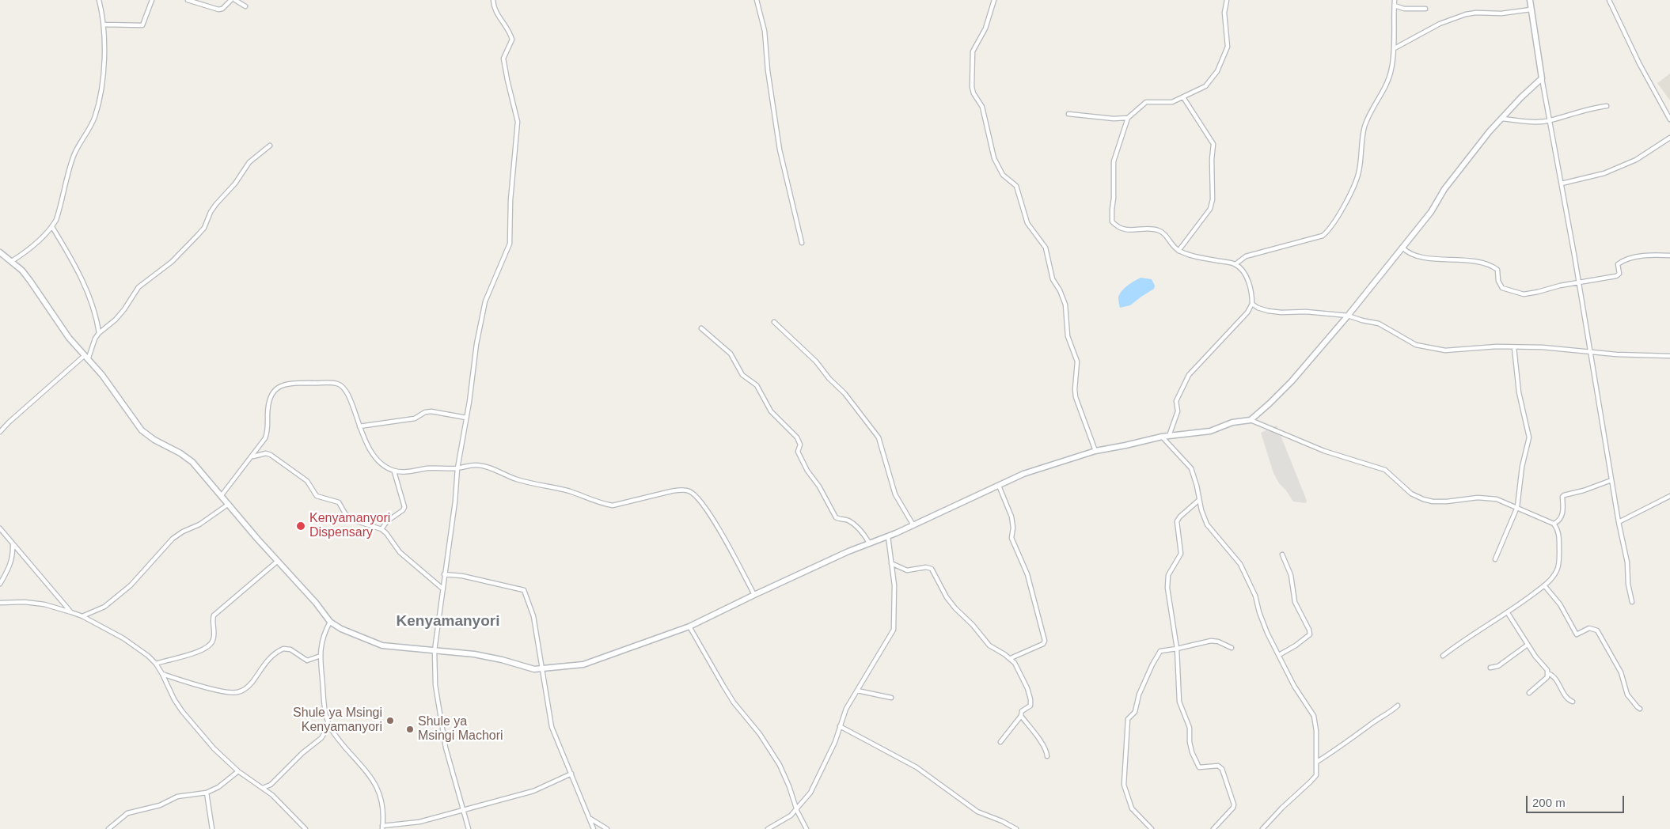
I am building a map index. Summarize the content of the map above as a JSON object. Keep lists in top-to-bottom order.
{
  "districts": ["Kenyamanyori"],
  "places": ["Kenyamanyori Dispensary", "Shule ya Msingi Kenyamanyori", "Shule ya Msingi Machori"],
  "scale_bar": "200 m"
}
